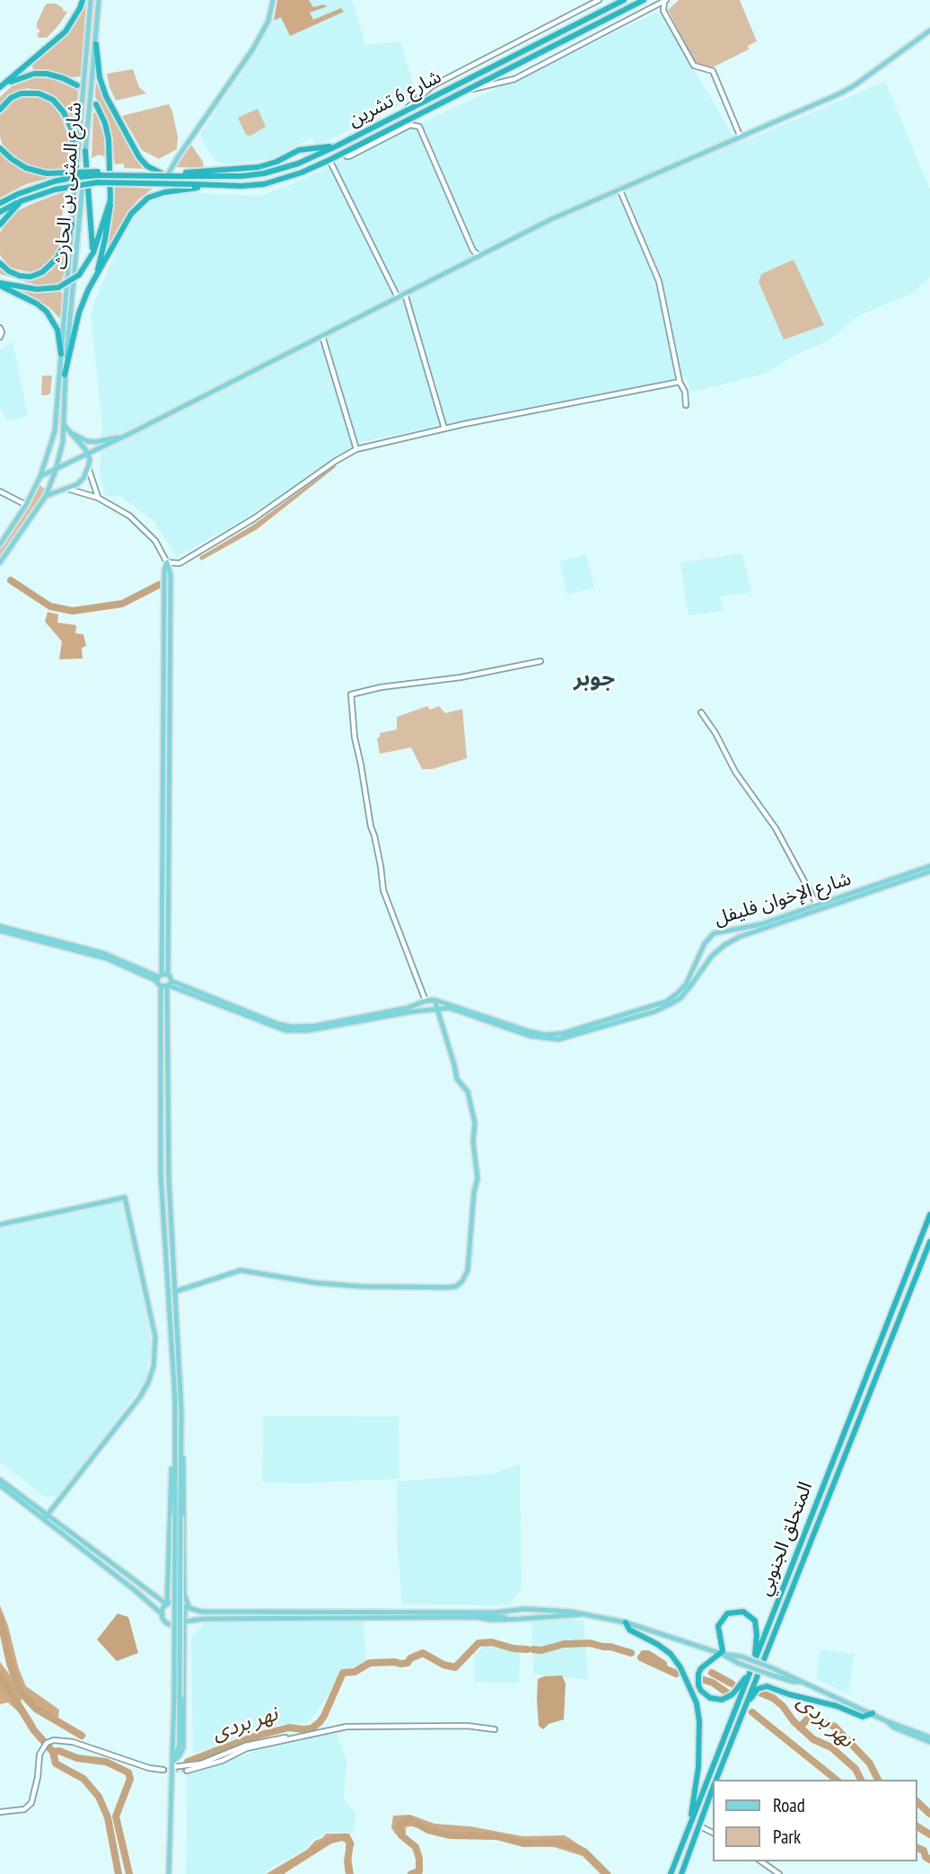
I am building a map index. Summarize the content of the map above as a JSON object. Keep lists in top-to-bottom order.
{
  "streets": {
    "highway": ["شارع 6 تشرين", "المتحلق الجنوبي"],
    "main road": ["شارع المثنى بن الحارث", "شارع الإخوان فليفل"]
  },
  "districts": ["جوبر"],
  "water": ["نهر بردى"],
  "legend": ["Road", "Park"]
}
